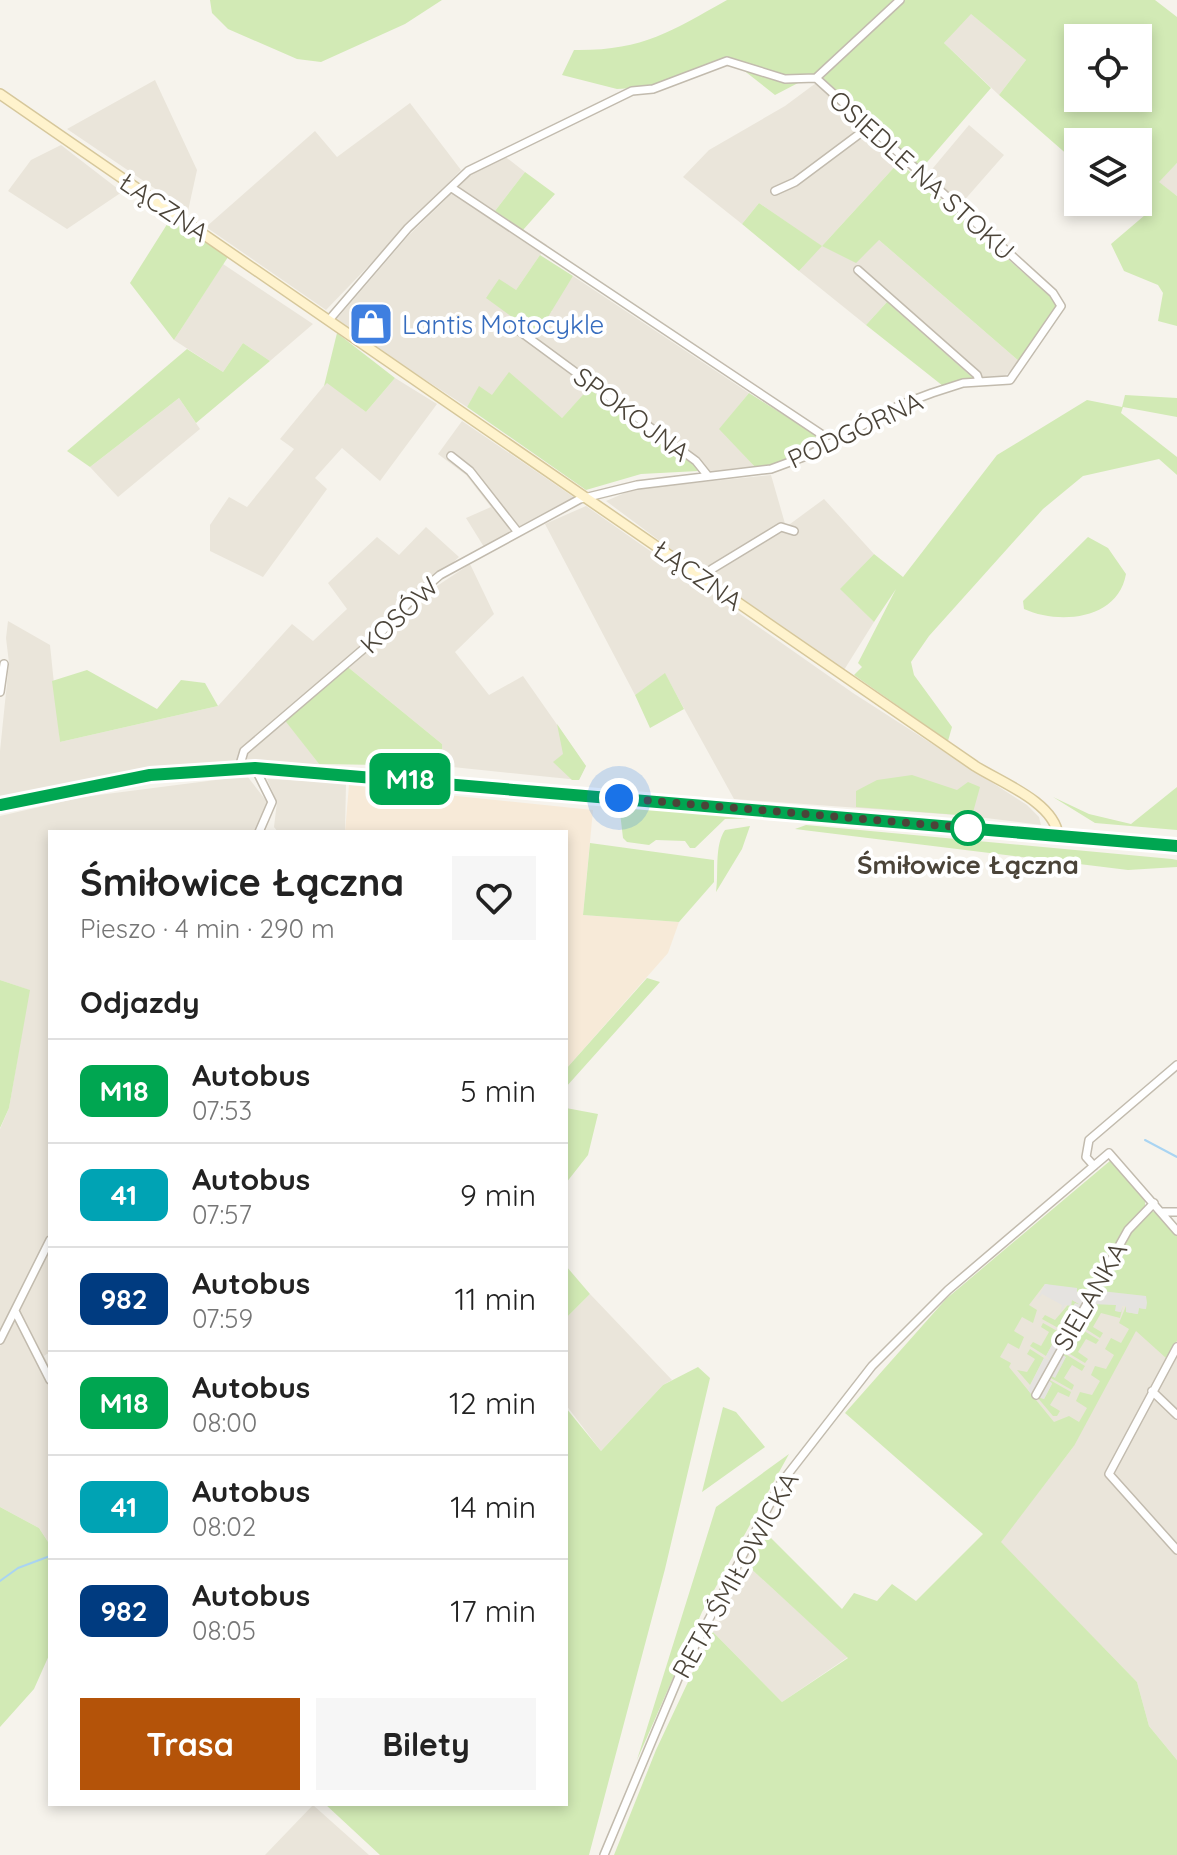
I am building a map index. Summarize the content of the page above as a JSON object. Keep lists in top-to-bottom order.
{
  "streets": {
    "street": [
      "OSIEDLE NA STOKU",
      "ŁĄCZNA",
      "SPOKOJNA",
      "PODGÓRNA",
      "KOSÓW",
      "SIELANKA",
      "RETA ŚMIŁOWICKA"
    ]
  },
  "crossings": [
    ["OSIEDLE NA STOKU", "PODGÓRNA"],
    ["ŁĄCZNA", "PODGÓRNA"],
    ["ŁĄCZNA", "KOSÓW"],
    ["SPOKOJNA", "PODGÓRNA"],
    ["PODGÓRNA", "KOSÓW"],
    ["SIELANKA", "RETA ŚMIŁOWICKA"]
  ],
  "places": {
    "shop": ["Lantis Motocykle"],
    "other": ["Śmiłowice Łączna"]
  },
  "lines": ["bus line M18"],
  "page": {
    "on_map": "M18",
    "heading": [
      ["Śmiłowice Łączna", "Pieszo · 4 min · 290 m"],
      "Odjazdy"
    ],
    "list": [
      {
        "mark": "M18",
        "name": "Autobus",
        "note": "07:53",
        "value": "5 min"
      },
      {
        "mark": "41",
        "name": "Autobus",
        "note": "07:57",
        "value": "9 min"
      },
      {
        "mark": "982",
        "name": "Autobus",
        "note": "07:59",
        "value": "11 min"
      },
      {
        "mark": "M18",
        "name": "Autobus",
        "note": "08:00",
        "value": "12 min"
      },
      {
        "mark": "41",
        "name": "Autobus",
        "note": "08:02",
        "value": "14 min"
      },
      {
        "mark": "982",
        "name": "Autobus",
        "note": "08:05",
        "value": "17 min"
      }
    ],
    "buttons": ["Trasa", "Bilety"]
  }
}
